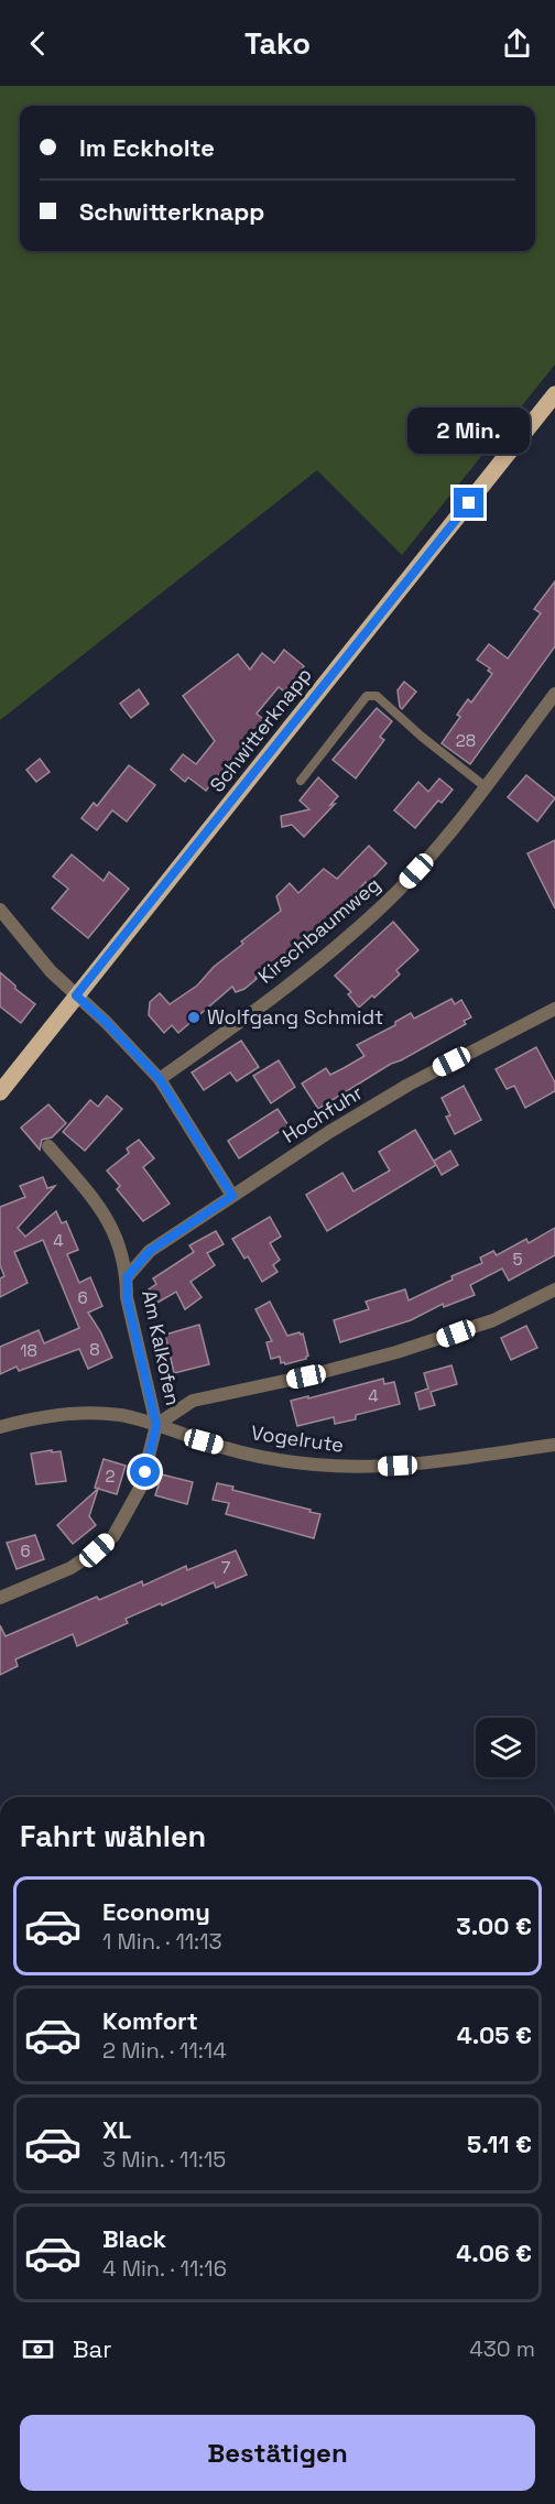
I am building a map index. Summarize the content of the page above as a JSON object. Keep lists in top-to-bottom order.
{
  "streets": {
    "main road": ["Schwitterknapp"],
    "street": [
      "Kirschbaumweg",
      "Hochfuhr",
      "Am Kalkofen",
      "Vogelrute"
    ]
  },
  "crossings": [
    ["Hochfuhr", "Am Kalkofen"],
    ["Am Kalkofen", "Vogelrute"]
  ],
  "places": ["Wolfgang Schmidt"],
  "house_numbers": [
    "28",
    "4",
    "5",
    "6",
    "8",
    "18",
    "4",
    "2",
    "6",
    "7"
  ],
  "page": {
    "header": "Tako",
    "banner": ["Im Eckholte", "Schwitterknapp"],
    "bubble": "2 Min.",
    "heading": "Fahrt wählen",
    "list": [
      {
        "name": "Economy",
        "note": "1 Min. · 11:13",
        "value": "3.00 €"
      },
      {
        "name": "Komfort",
        "note": "2 Min. · 11:14",
        "value": "4.05 €"
      },
      {
        "name": "XL",
        "note": "3 Min. · 11:15",
        "value": "5.11 €"
      },
      {
        "name": "Black",
        "note": "4 Min. · 11:16",
        "value": "4.06 €"
      }
    ],
    "pay": ["Bar", "430 m"],
    "buttons": "Bestätigen"
  }
}
